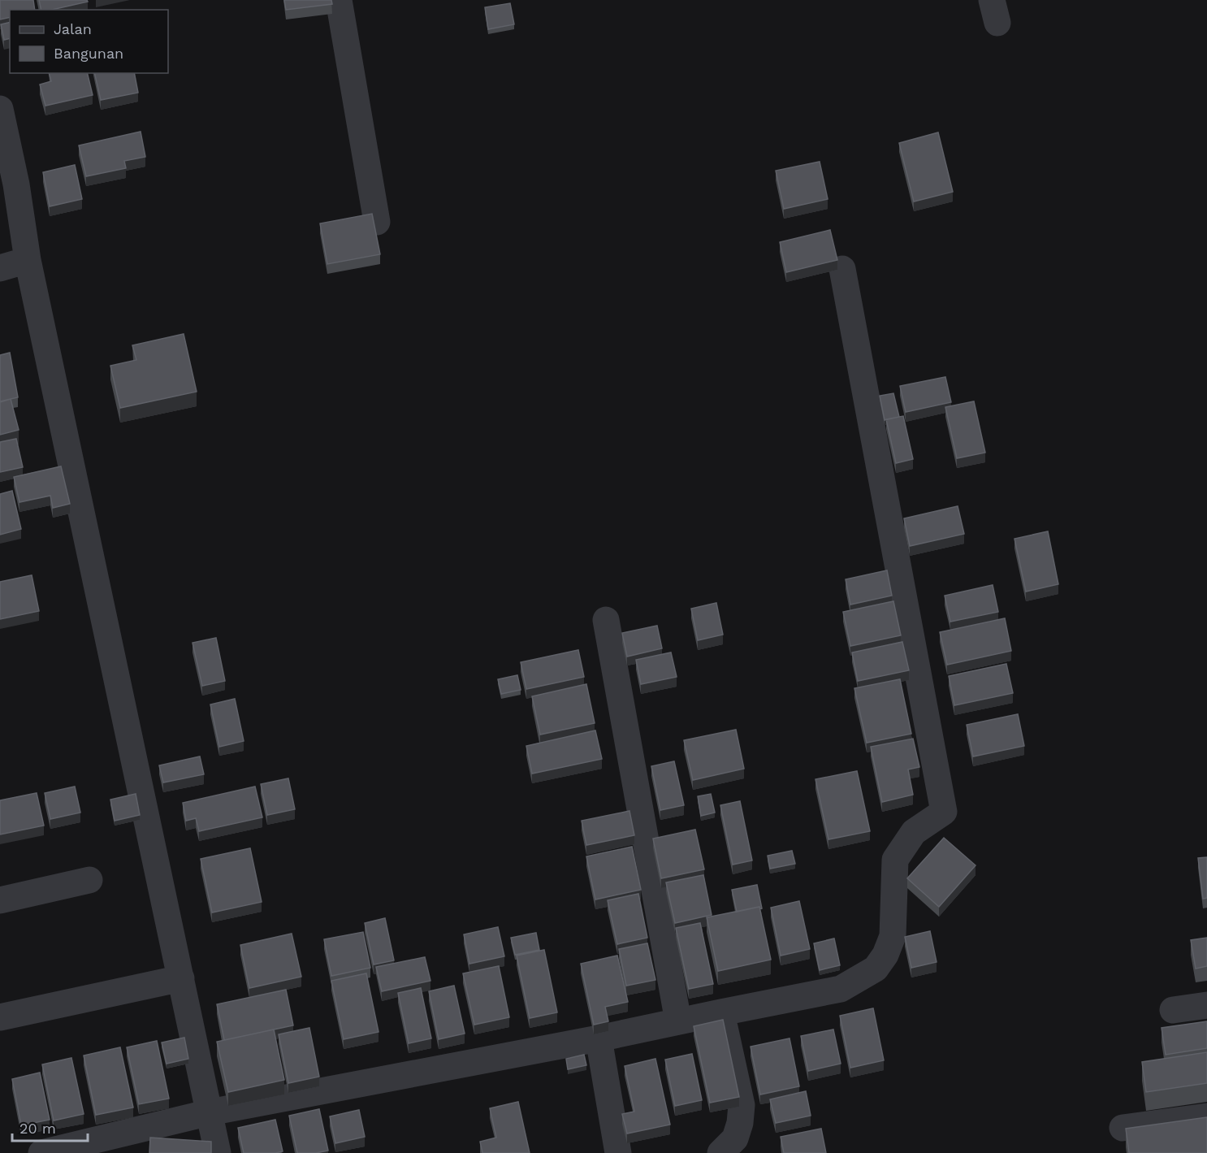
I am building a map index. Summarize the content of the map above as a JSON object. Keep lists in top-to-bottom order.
{
  "legend": ["Jalan", "Bangunan"],
  "scale_bar": "20 m"
}
